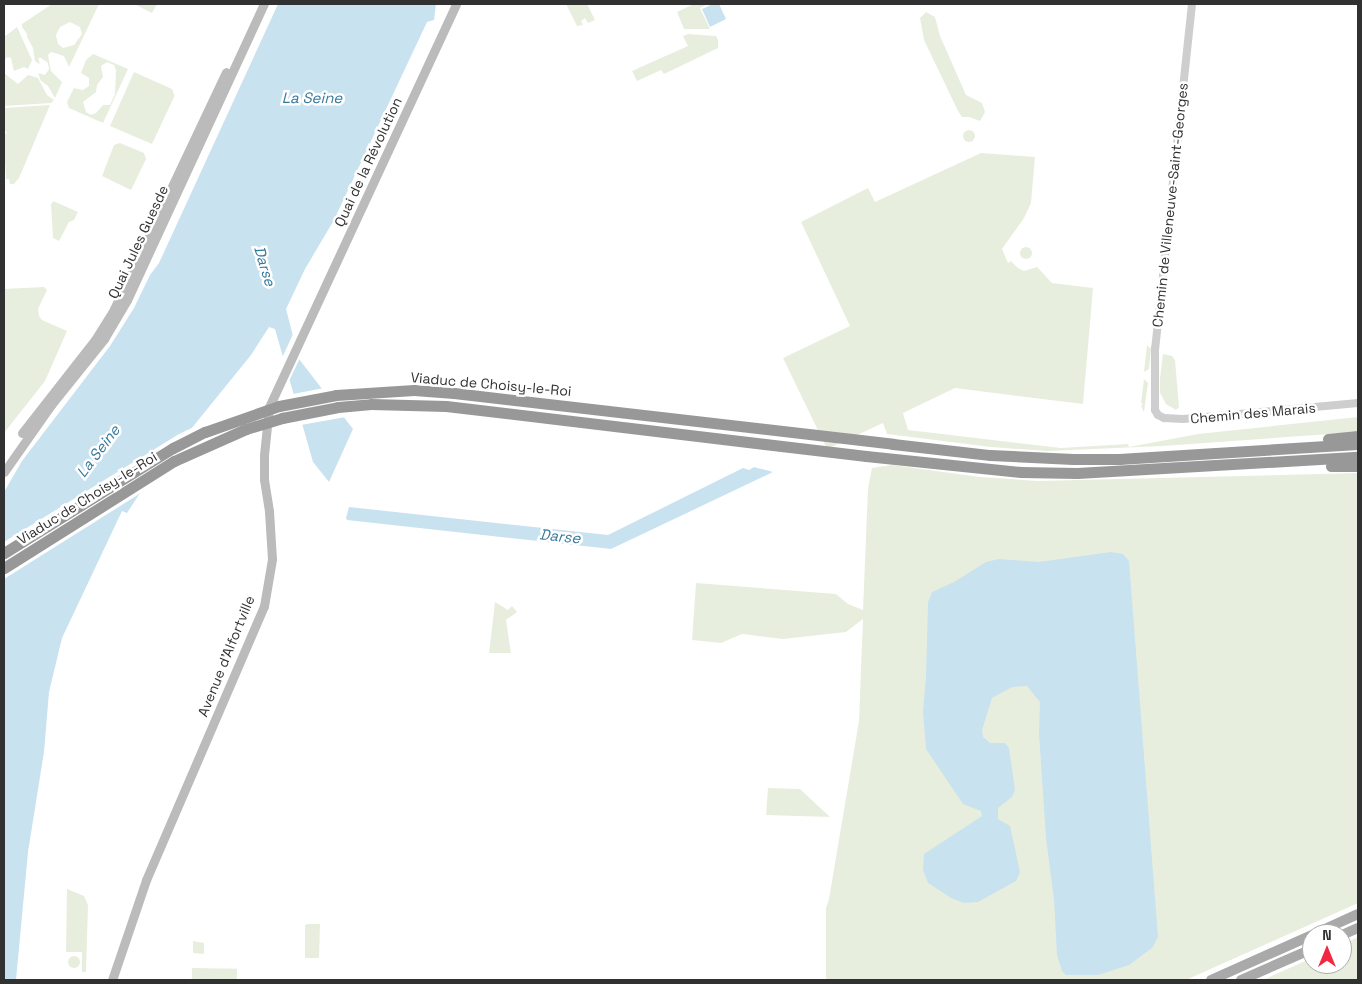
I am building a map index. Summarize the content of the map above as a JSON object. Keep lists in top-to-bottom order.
{
  "streets": {
    "highway": ["Viaduc de Choisy-le-Roi"],
    "main road": ["Quai de la Révolution", "Quai Jules Guesde", "Avenue d'Alfortville"],
    "street": ["Chemin de Villeneuve-Saint-Georges", "Chemin des Marais"]
  },
  "crossings": [
    ["Quai de la Révolution", "Avenue d'Alfortville"],
    ["Chemin de Villeneuve-Saint-Georges", "Chemin des Marais"]
  ],
  "water": ["La Seine", "Darse"],
  "north": "top"
}
